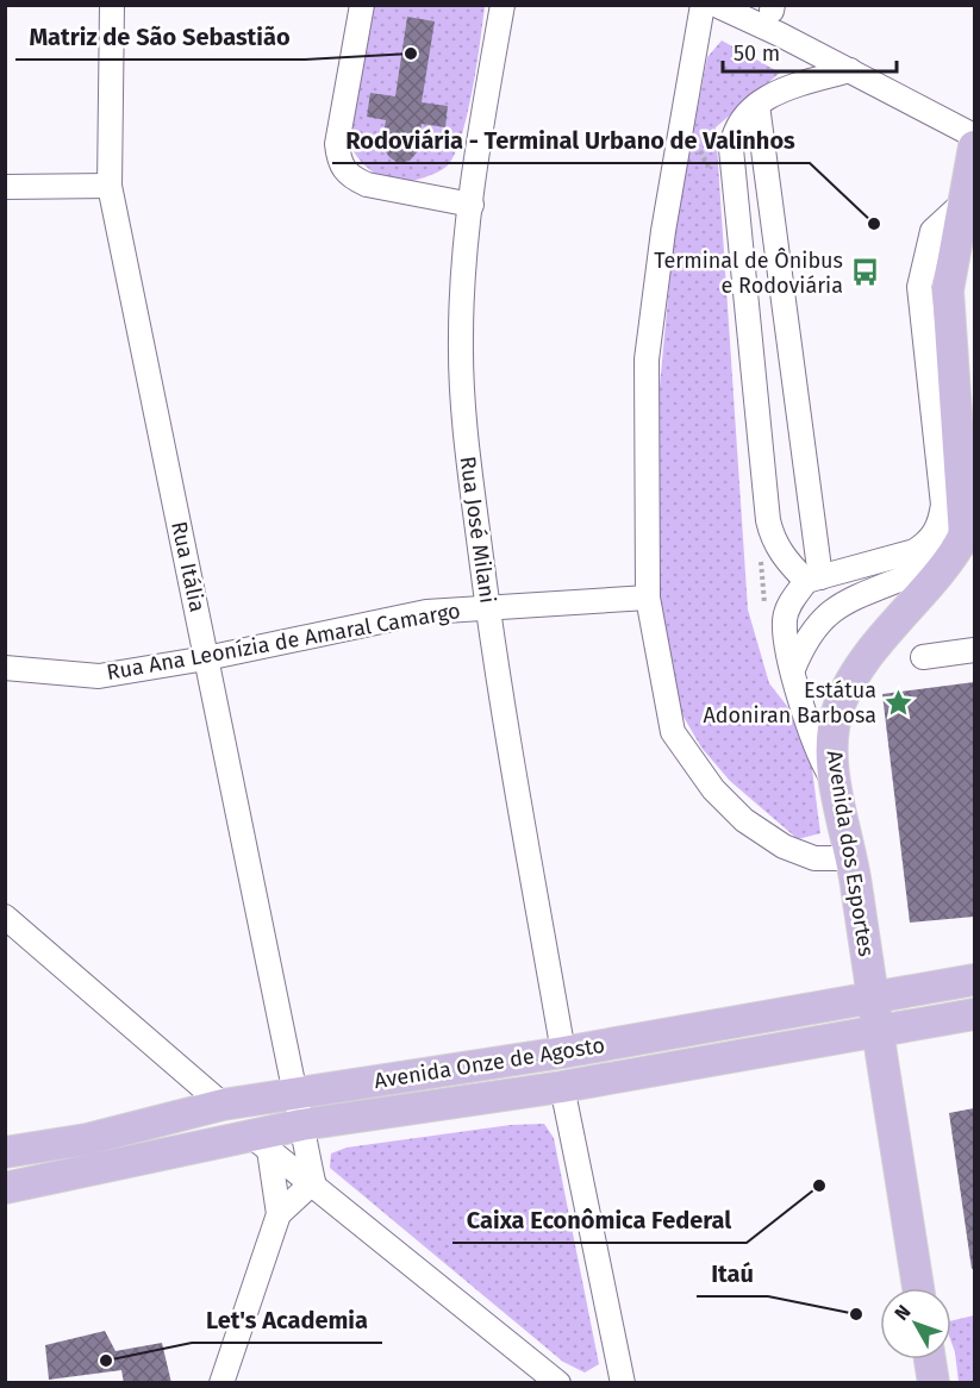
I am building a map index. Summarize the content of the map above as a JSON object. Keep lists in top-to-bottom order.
{
  "streets": {
    "main road": ["Avenida dos Esportes", "Avenida Onze de Agosto"],
    "street": ["Rua José Milani", "Rua Itália", "Rua Ana Leonízia de Amaral Camargo"]
  },
  "crossings": [
    ["Rua José Milani", "Rua Ana Leonízia de Amaral Camargo"],
    ["Rua José Milani", "Avenida Onze de Agosto"],
    ["Rua Itália", "Rua Ana Leonízia de Amaral Camargo"],
    ["Rua Itália", "Avenida Onze de Agosto"],
    ["Avenida dos Esportes", "Avenida Onze de Agosto"]
  ],
  "places": {
    "other": [
      "Matriz de São Sebastião",
      "Rodoviária - Terminal Urbano de Valinhos",
      "Caixa Econômica Federal",
      "Itaú",
      "Let's Academia"
    ],
    "bus stop": ["Terminal de Ônibus e Rodoviária"],
    "place": ["Estátua Adoniran Barbosa"]
  },
  "scale_bar": "50 m",
  "north": "top left"
}
